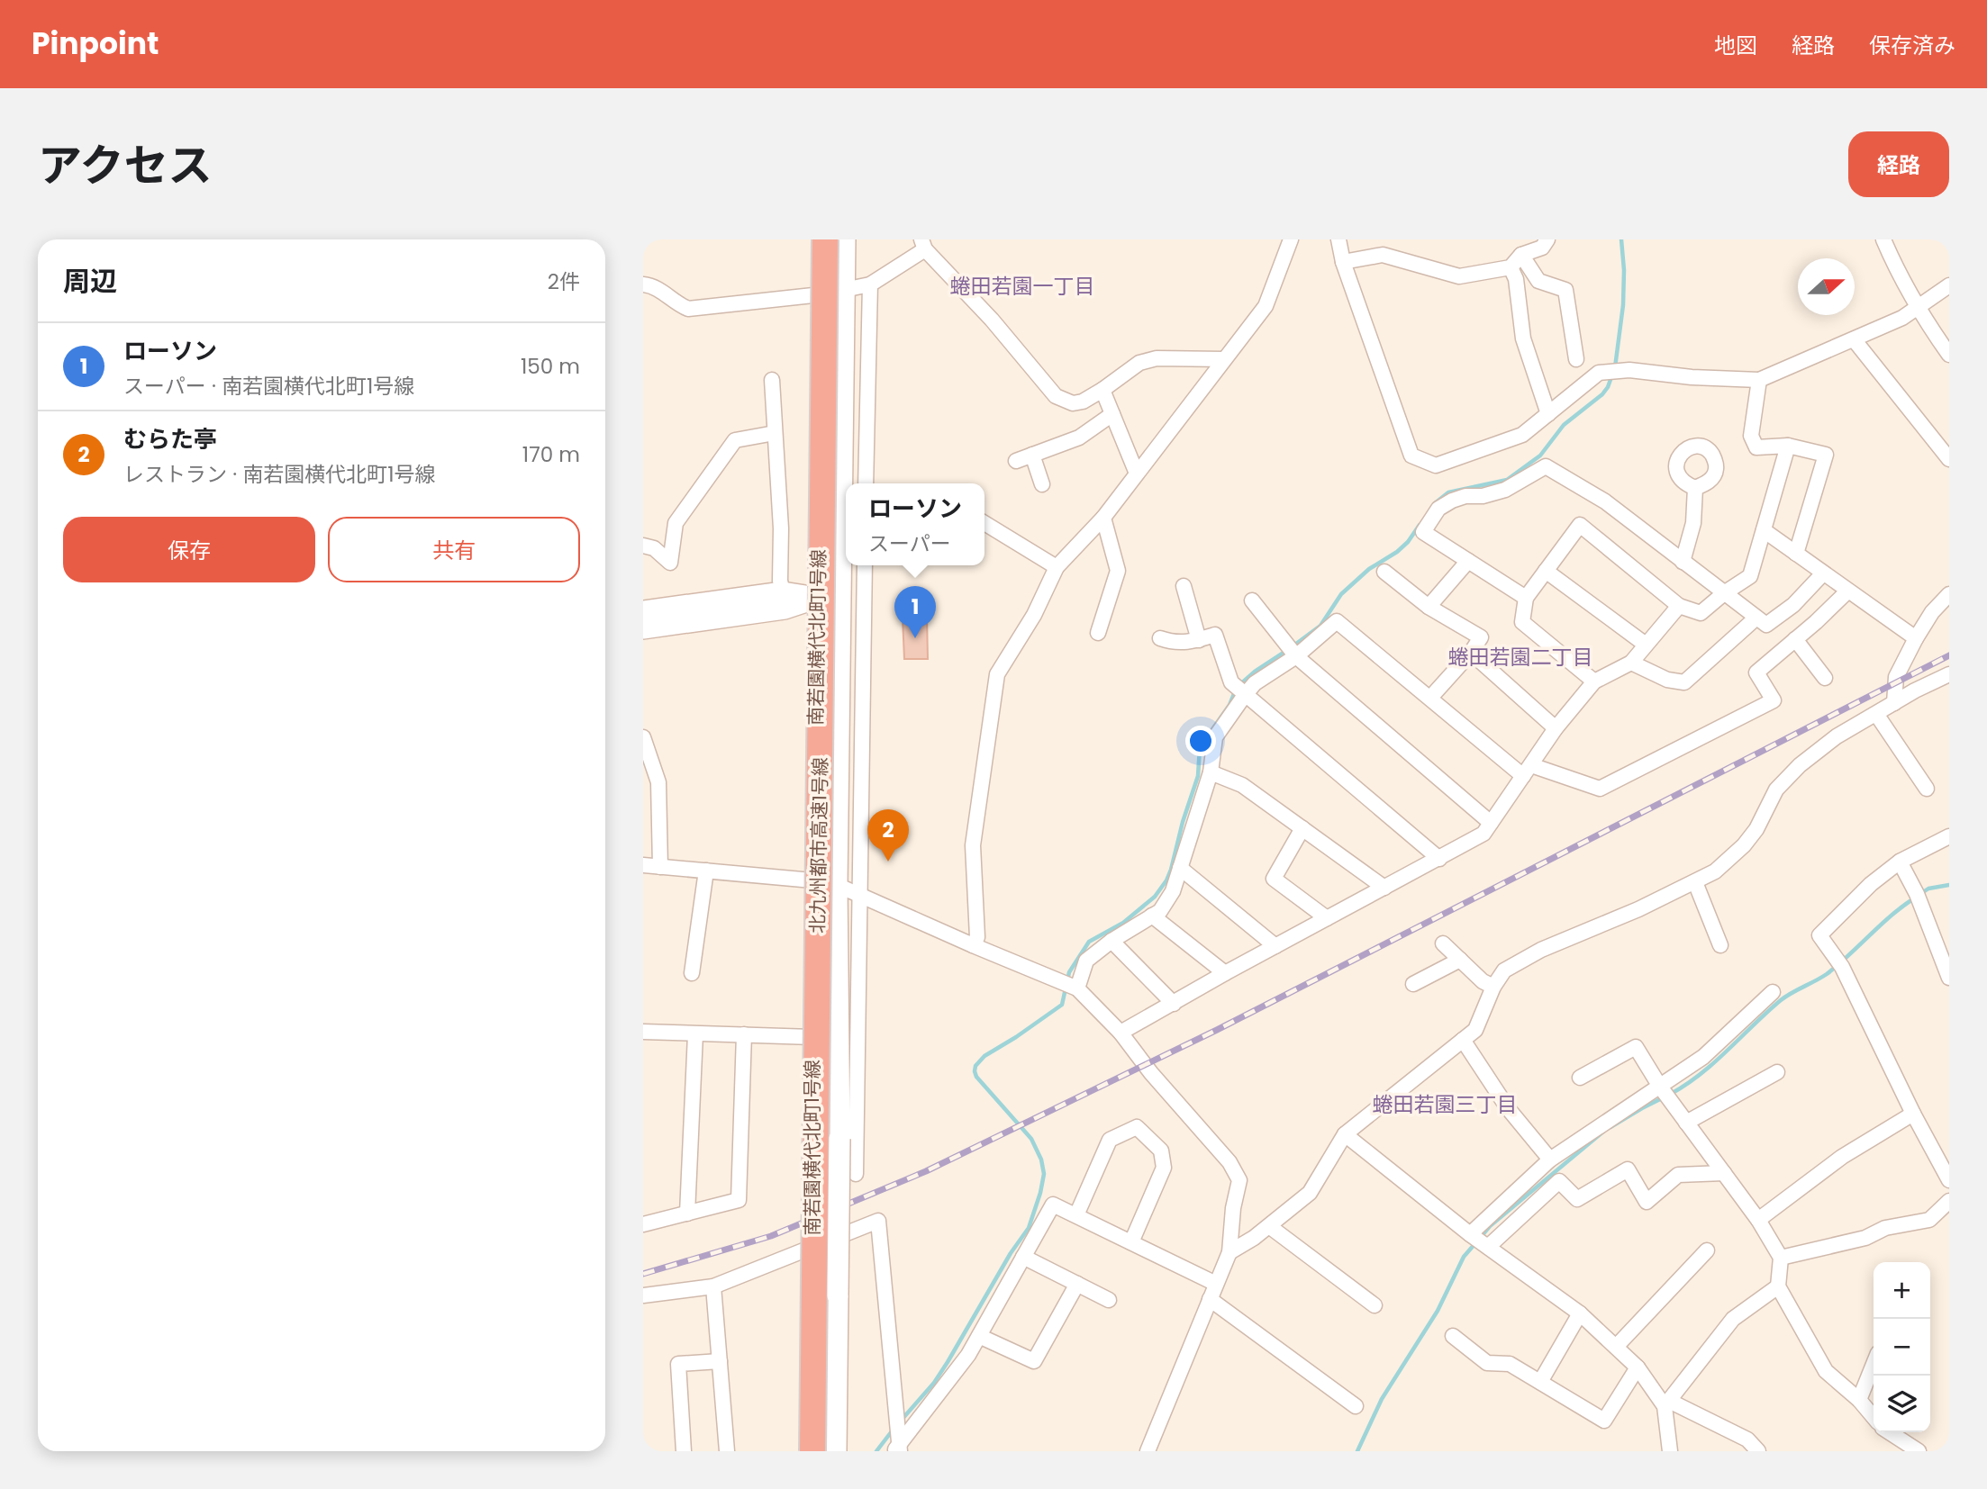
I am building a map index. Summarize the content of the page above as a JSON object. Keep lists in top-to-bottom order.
{
  "streets": {
    "highway": ["北九州都市高速1号線"],
    "street": ["南若園横代北町1号線"]
  },
  "crossings": [
    ["南若園横代北町1号線", "北九州都市高速1号線"]
  ],
  "districts": ["蜷田若園一丁目", "蜷田若園二丁目", "蜷田若園三丁目"],
  "north": "right",
  "page": {
    "header": "Pinpoint",
    "nav": ["地図", "経路", "保存済み"],
    "title": "アクセス",
    "buttons": [
      "経路",
      ["保存", "共有"]
    ],
    "heading": ["周辺", "2件"],
    "list": [
      {
        "mark": "1",
        "name": "ローソン",
        "note": "スーパー · 南若園横代北町1号線",
        "value": "150 m"
      },
      {
        "mark": "2",
        "name": "むらた亭",
        "note": "レストラン · 南若園横代北町1号線",
        "value": "170 m"
      }
    ],
    "popup": ["ローソン", "スーパー"],
    "pins": ["1", "2"],
    "map_buttons": ["+", "−"]
  }
}
